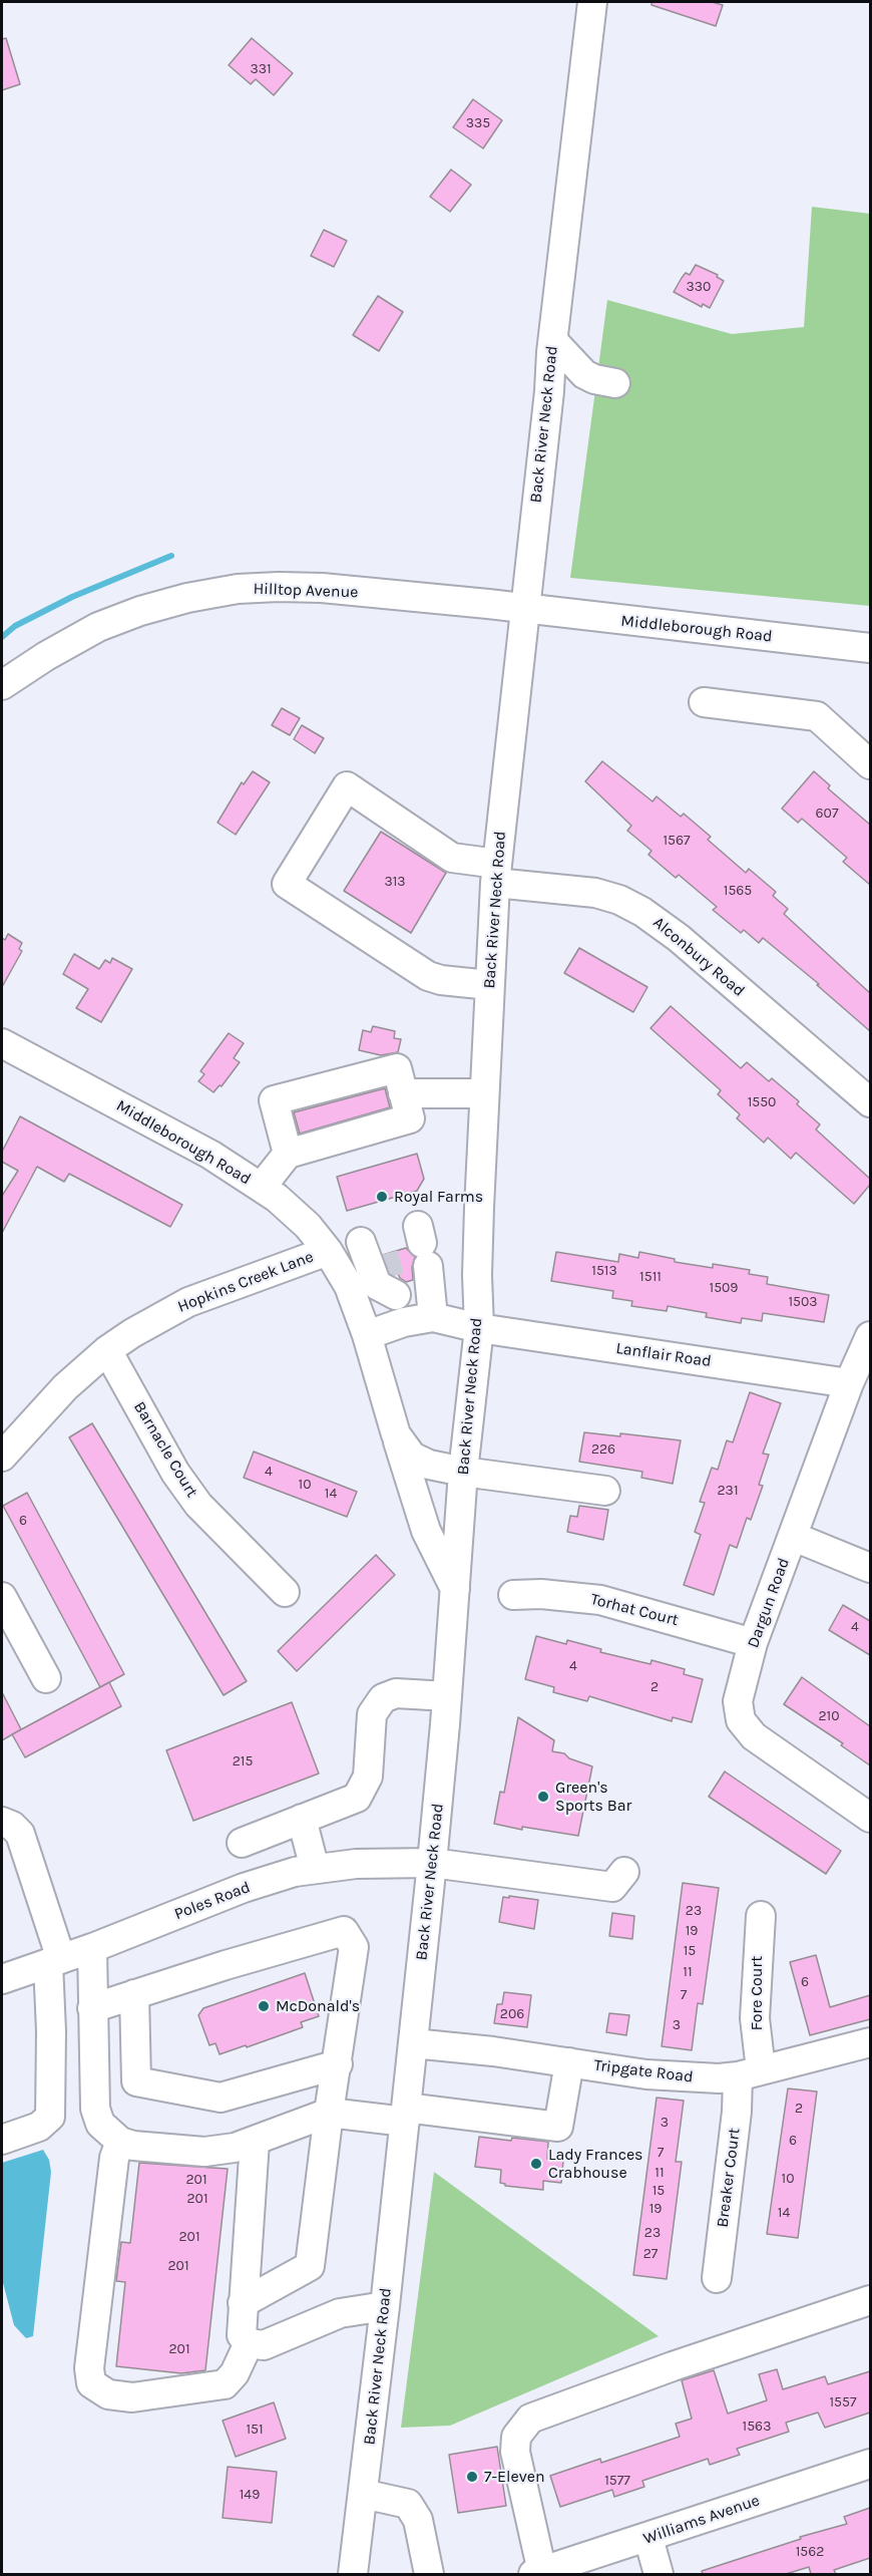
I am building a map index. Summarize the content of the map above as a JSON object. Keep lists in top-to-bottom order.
{
  "streets": {
    "street": [
      "Back River Neck Road",
      "Hilltop Avenue",
      "Middleborough Road",
      "Alconbury Road",
      "Hopkins Creek Lane",
      "Lanflair Road",
      "Barnacle Court",
      "Dargun Road",
      "Torhat Court",
      "Poles Road",
      "Fore Court",
      "Tripgate Road",
      "Breaker Court",
      "Williams Avenue"
    ]
  },
  "crossings": [
    ["Back River Neck Road", "Hilltop Avenue"],
    ["Back River Neck Road", "Middleborough Road"],
    ["Back River Neck Road", "Alconbury Road"],
    ["Back River Neck Road", "Lanflair Road"],
    ["Back River Neck Road", "Poles Road"],
    ["Back River Neck Road", "Tripgate Road"],
    ["Hilltop Avenue", "Middleborough Road"],
    ["Middleborough Road", "Hopkins Creek Lane"],
    ["Hopkins Creek Lane", "Barnacle Court"],
    ["Lanflair Road", "Dargun Road"],
    ["Dargun Road", "Torhat Court"],
    ["Fore Court", "Tripgate Road"],
    ["Fore Court", "Breaker Court"],
    ["Tripgate Road", "Breaker Court"]
  ],
  "places": [
    "Royal Farms",
    "Green's Sports Bar",
    "McDonald's",
    "Lady Frances Crabhouse",
    "7-Eleven"
  ],
  "house_numbers": [
    "331",
    "335",
    "330",
    "607",
    "1567",
    "313",
    "1565",
    "1550",
    "1513",
    "1511",
    "1509",
    "1503",
    "226",
    "4",
    "10",
    "231",
    "14",
    "6",
    "4",
    "4",
    "2",
    "210",
    "215",
    "23",
    "19",
    "15",
    "11",
    "6",
    "7",
    "206",
    "3",
    "2",
    "3",
    "6",
    "7",
    "11",
    "10",
    "201",
    "15",
    "201",
    "19",
    "14",
    "23",
    "201",
    "27",
    "201",
    "201",
    "1557",
    "1563",
    "151",
    "1577",
    "149",
    "1562"
  ]
}
